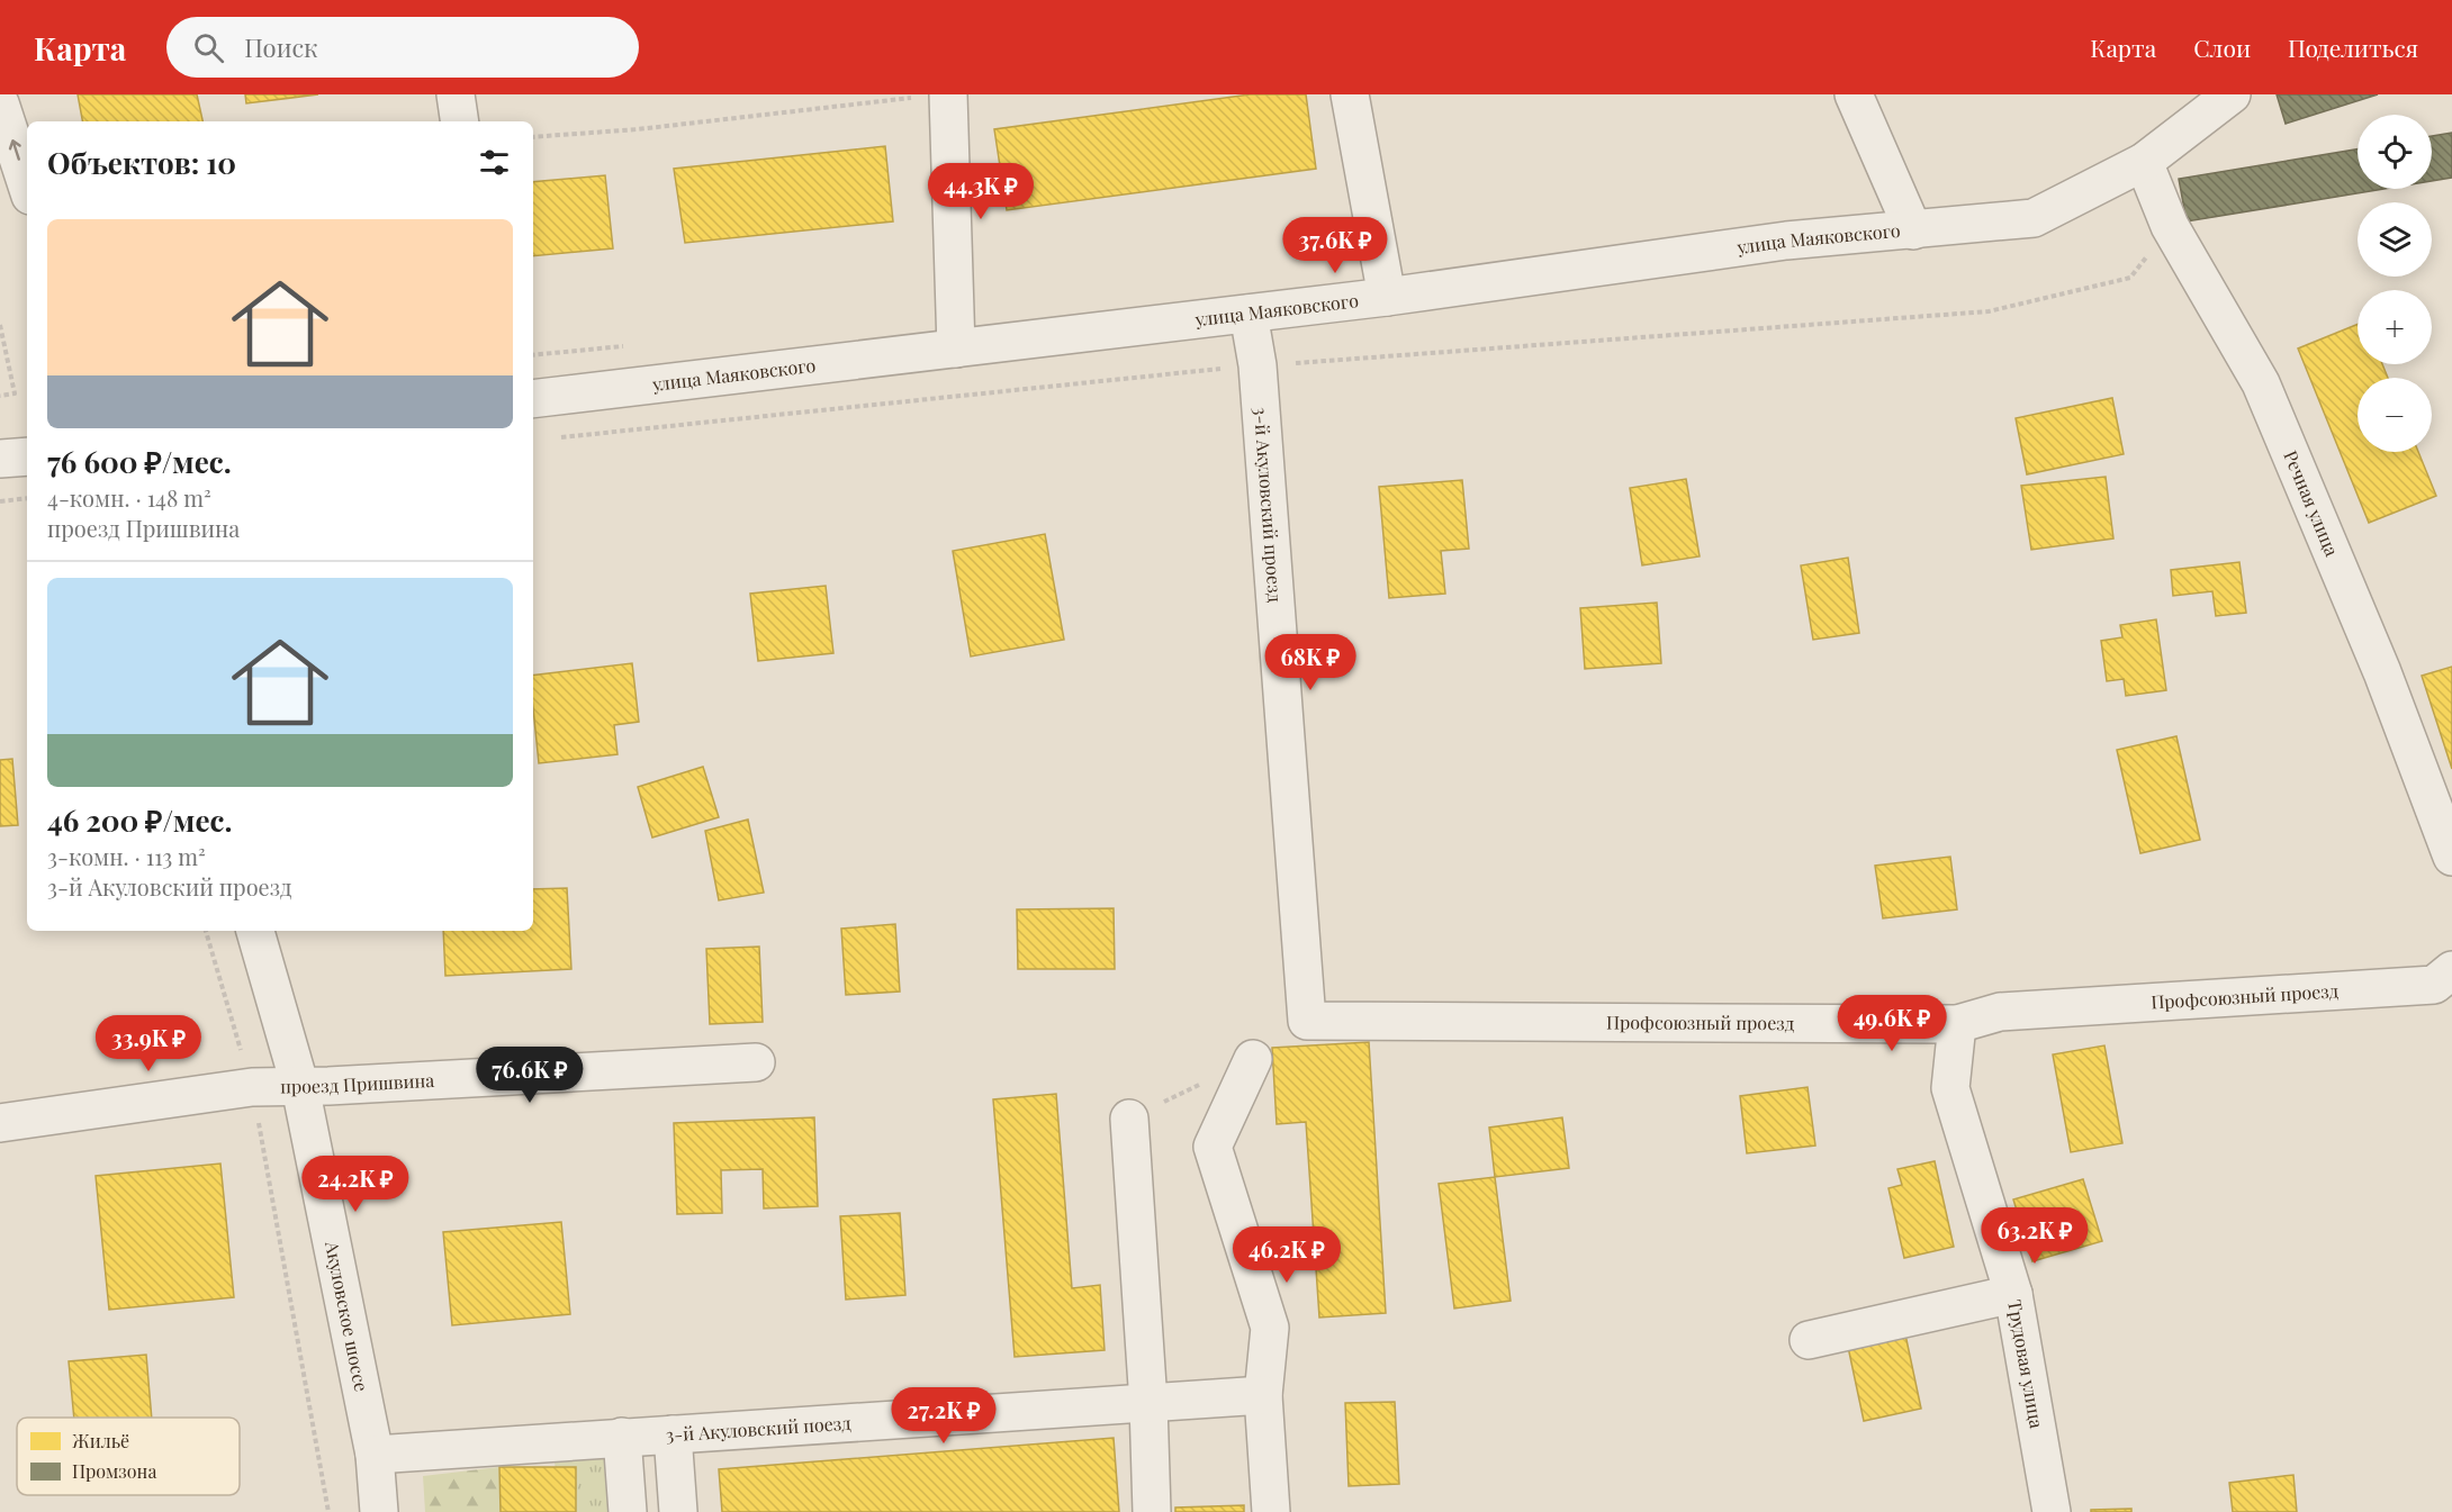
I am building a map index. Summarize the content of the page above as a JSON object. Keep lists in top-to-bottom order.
{
  "streets": {
    "street": [
      "улица Маяковского",
      "Речная улица",
      "3-й Акуловский проезд",
      "Профсоюзный проезд",
      "проезд Пришвина",
      "Акуловское шоссе",
      "Трудовая улица",
      "3-й Акуловский поезд"
    ]
  },
  "crossings": [
    ["улица Маяковского", "Речная улица"],
    ["улица Маяковского", "3-й Акуловский проезд"],
    ["3-й Акуловский проезд", "Профсоюзный проезд"],
    ["Профсоюзный проезд", "Трудовая улица"],
    ["проезд Пришвина", "Акуловское шоссе"],
    ["Акуловское шоссе", "3-й Акуловский поезд"]
  ],
  "legend": ["Жильё", "Промзона"],
  "page": {
    "header": "Карта",
    "search": "Поиск",
    "nav": ["Карта", "Слои", "Поделиться"],
    "map_buttons": ["+", "−"],
    "heading": "Объектов: 10",
    "price": [
      "44.3K ₽",
      "37.6K ₽",
      "68K ₽",
      "49.6K ₽",
      "33.9K ₽",
      "76.6K ₽",
      "24.2K ₽",
      "63.2K ₽",
      "46.2K ₽",
      "27.2K ₽"
    ],
    "list": [
      {
        "name": "76 600 ₽/мес.",
        "note": "4-комн. · 148 m² · проезд Пришвина"
      },
      {
        "name": "46 200 ₽/мес.",
        "note": "3-комн. · 113 m² · 3-й Акуловский проезд"
      }
    ]
  }
}
